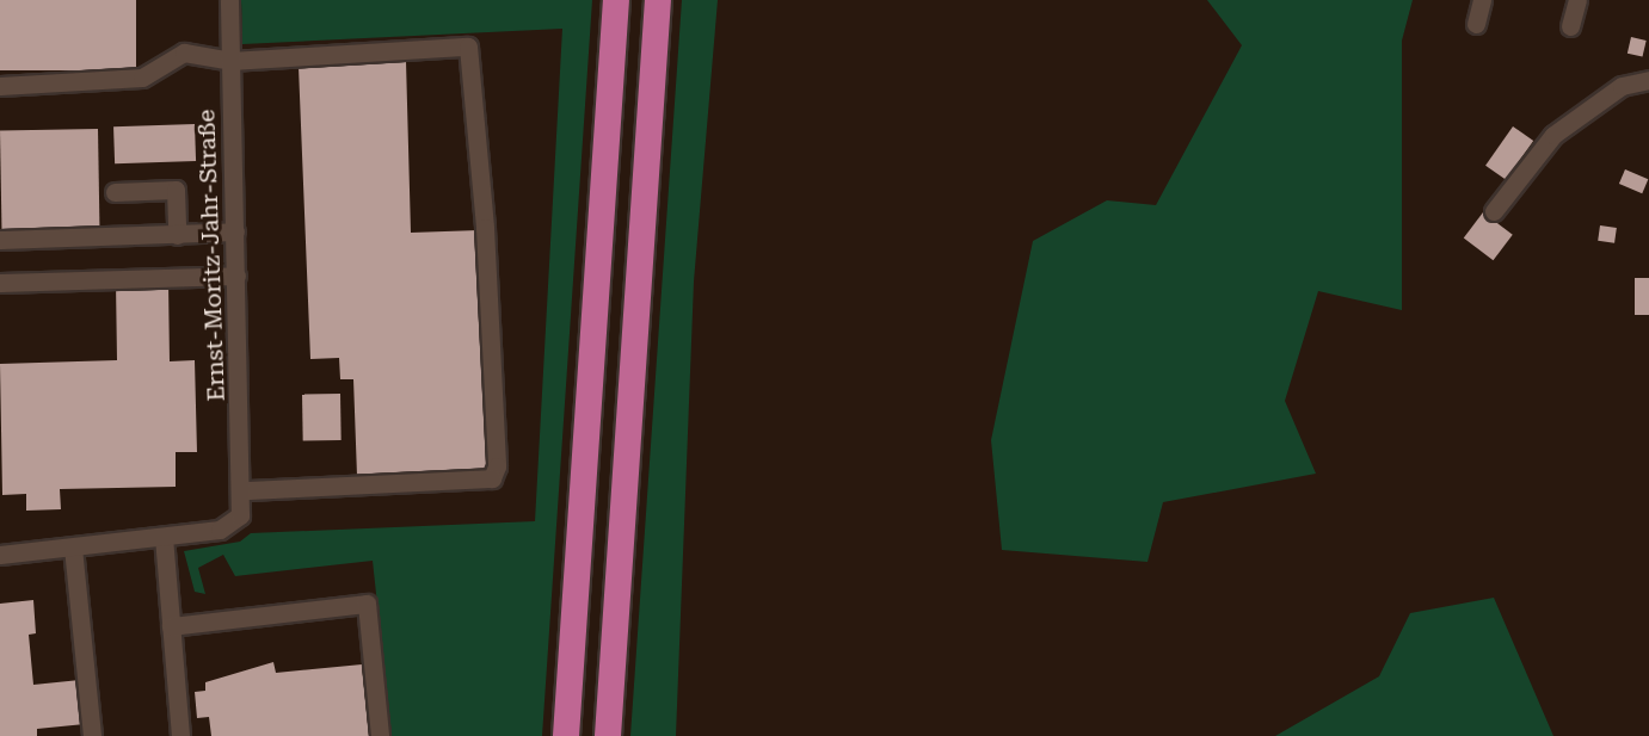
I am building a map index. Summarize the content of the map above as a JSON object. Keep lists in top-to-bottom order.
{
  "streets": {
    "street": ["Ernst-Moritz-Jahr-Straße"]
  }
}
